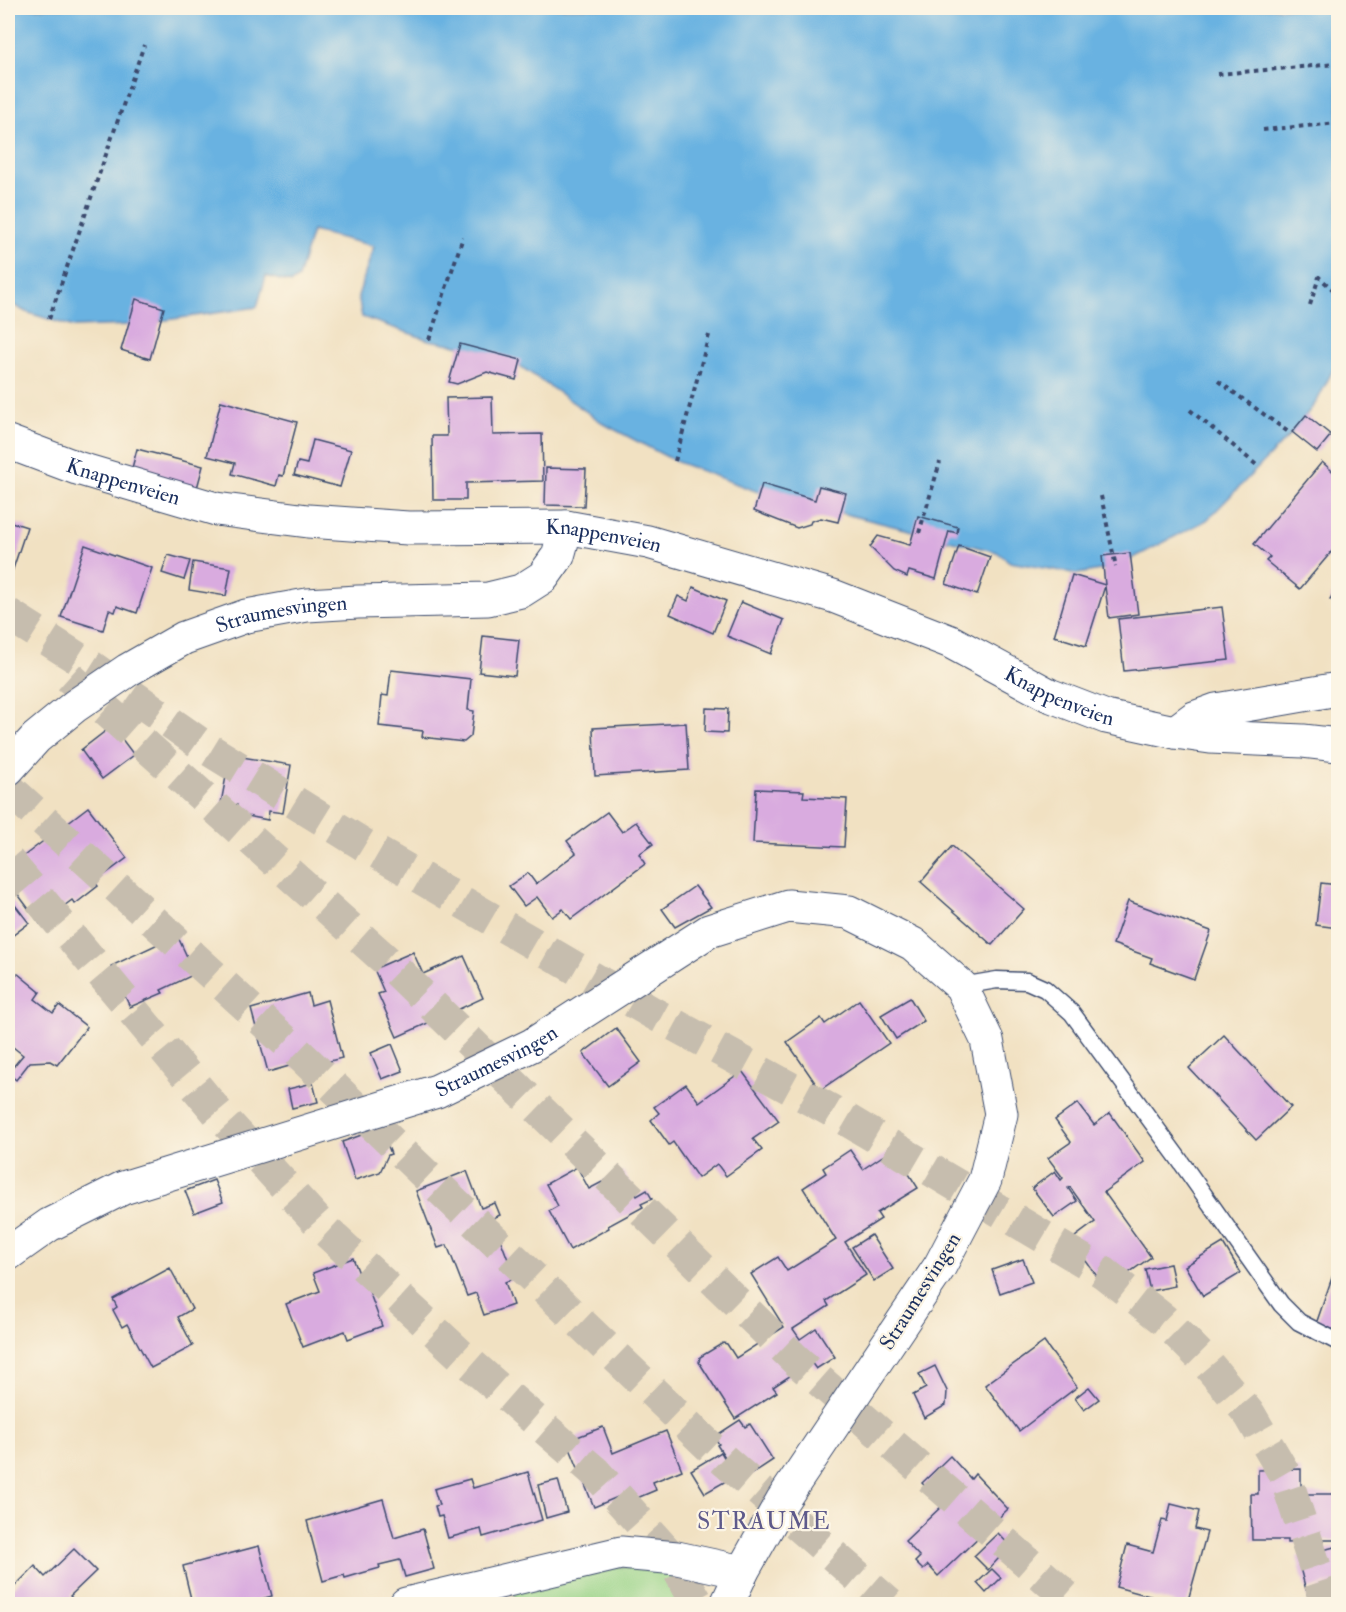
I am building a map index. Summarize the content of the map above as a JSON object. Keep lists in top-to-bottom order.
{
  "streets": {
    "street": ["Knappenveien", "Straumesvingen"]
  },
  "crossings": [
    ["Knappenveien", "Straumesvingen"]
  ],
  "districts": ["STRAUME"]
}
